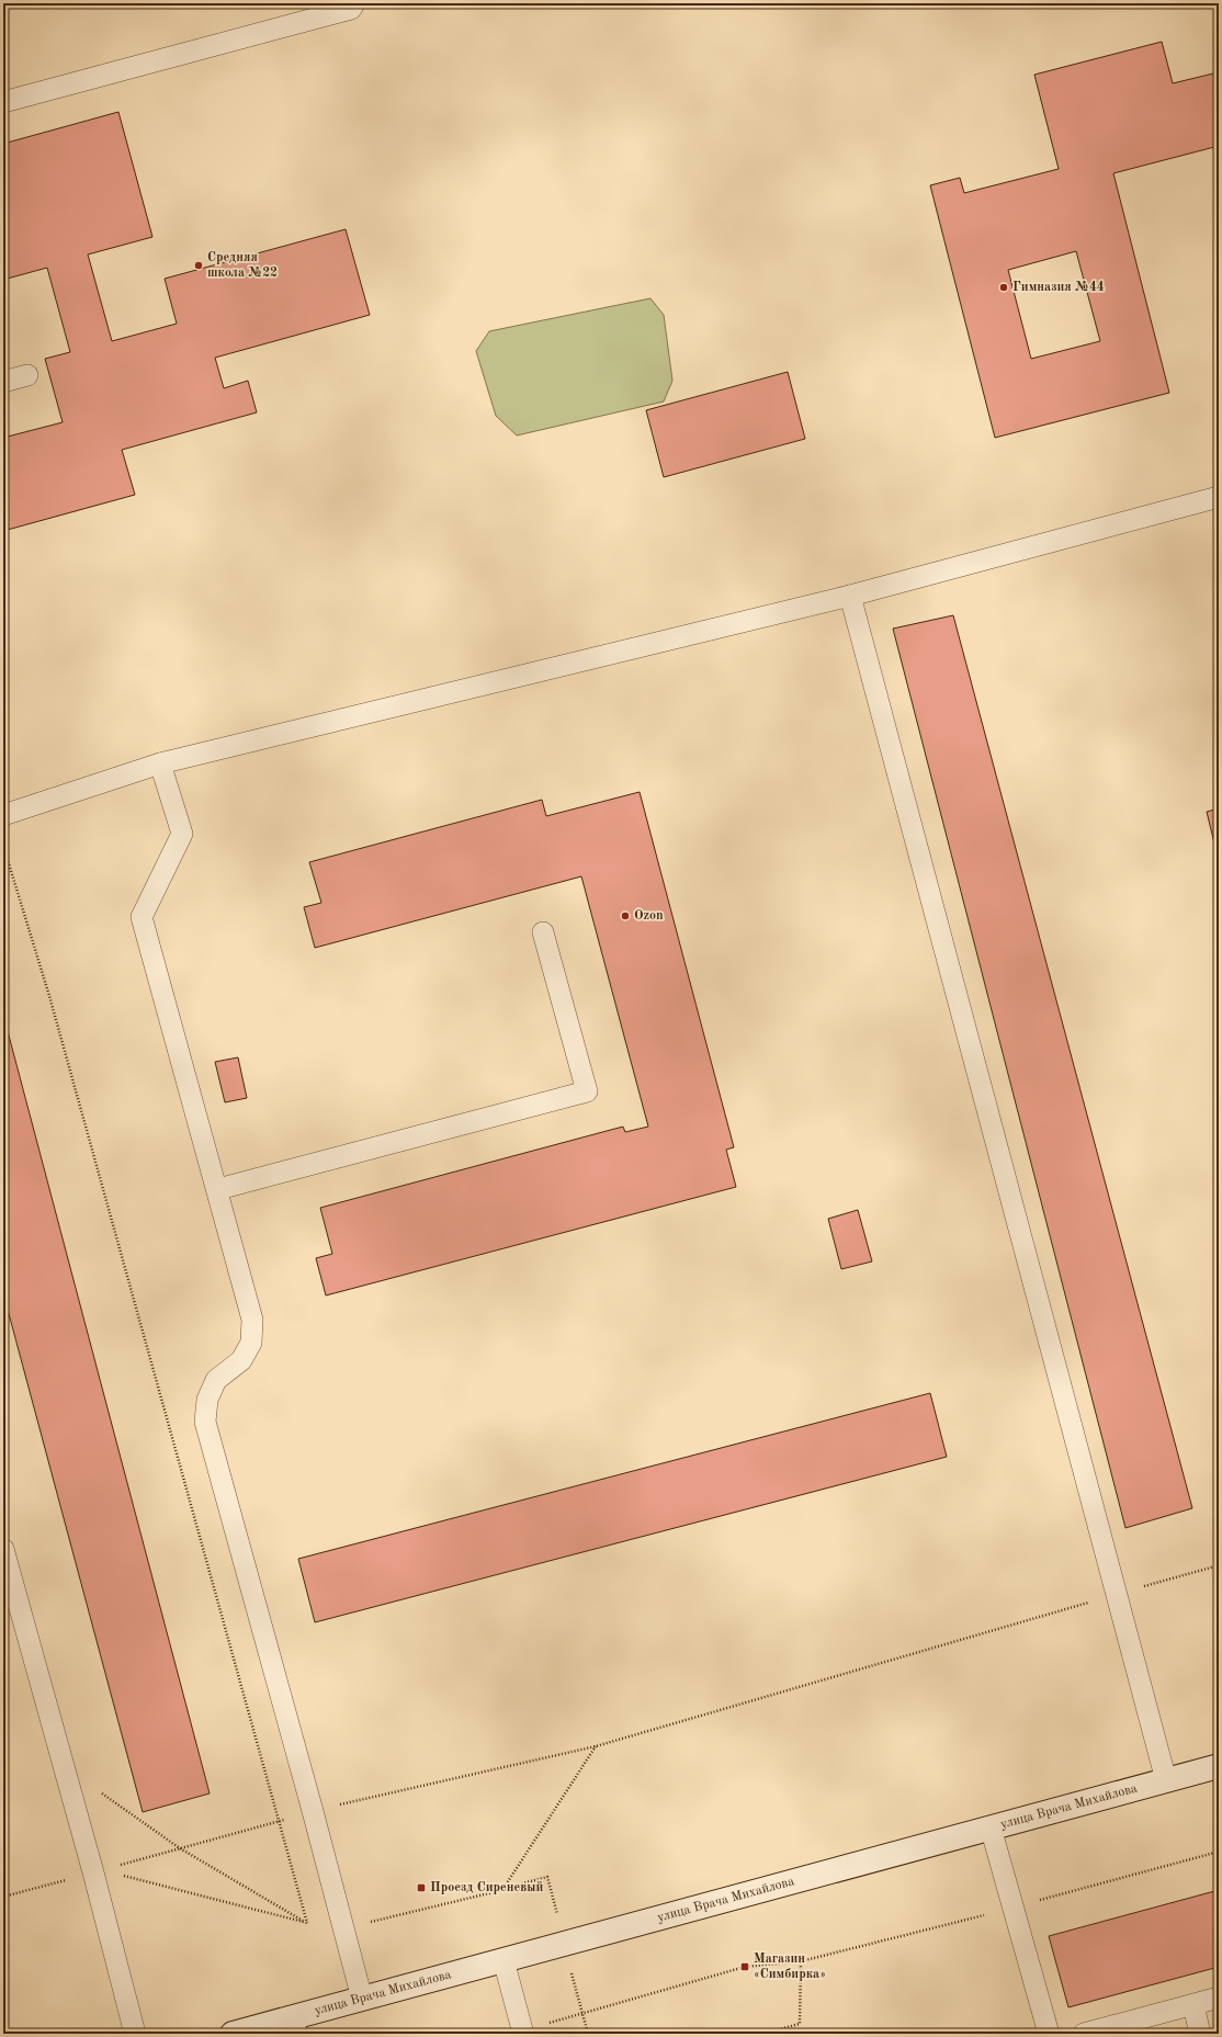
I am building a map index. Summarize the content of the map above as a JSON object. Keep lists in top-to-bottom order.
{
  "streets": {
    "main road": ["улица Врача Михайлова"]
  },
  "places": {
    "other": ["Средняя школа №22", "Гимназия №44", "Ozon"],
    "transit": ["Проезд Сиреневый", "Магазин «Симбирка»"]
  }
}
